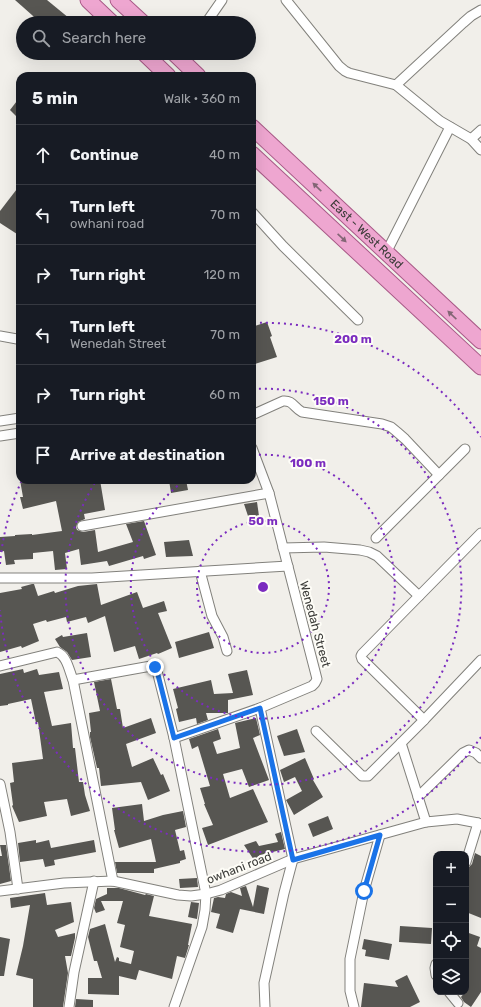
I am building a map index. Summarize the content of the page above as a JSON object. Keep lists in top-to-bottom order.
{
  "streets": {
    "main road": ["East - West Road"],
    "street": ["Wenedah Street", "owhani road"]
  },
  "page": {
    "search": "Search here",
    "heading": ["5 min", "Walk · 360 m"],
    "list": [
      ["Continue", "40 m"],
      ["Turn left", "owhani road", "70 m"],
      ["Turn right", "120 m"],
      ["Turn left", "Wenedah Street", "70 m"],
      ["Turn right", "60 m"],
      "Arrive at destination"
    ],
    "map_buttons": ["+", "−"]
  },
  "rings": [
    "200 m",
    "150 m",
    "100 m",
    "50 m"
  ]
}
